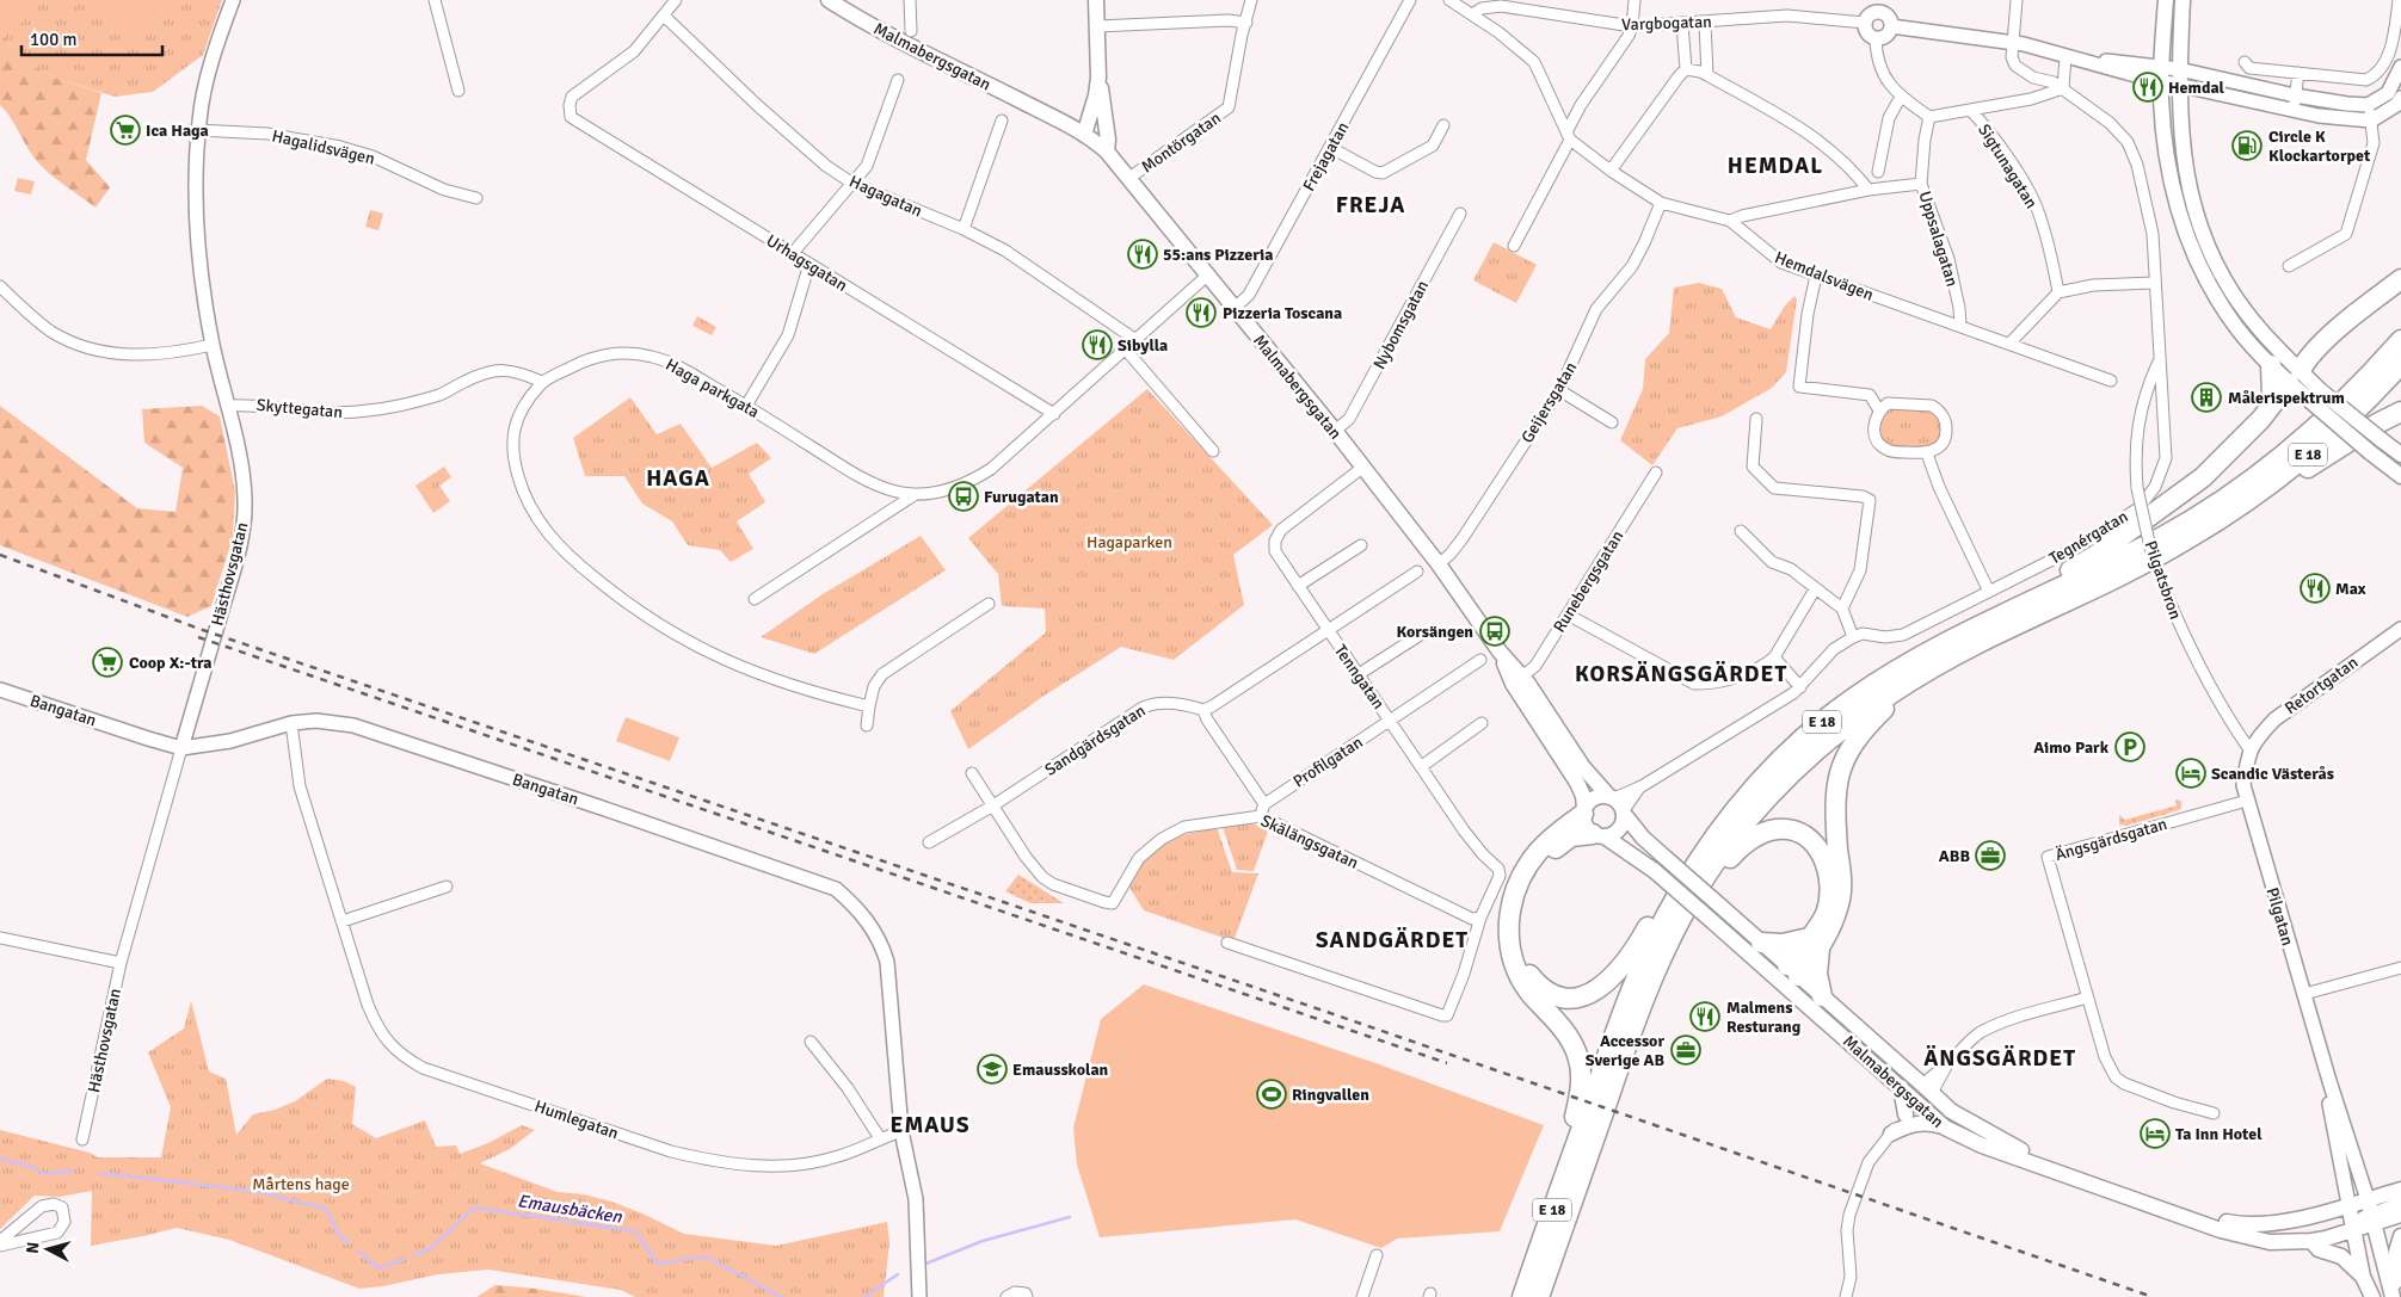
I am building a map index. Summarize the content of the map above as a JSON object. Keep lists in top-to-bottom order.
{
  "streets": {
    "highway": ["E 18"],
    "main road": ["Malmabergsgatan", "Pilgatan"],
    "street": [
      "Vargbogatan",
      "Montörgatan",
      "Hagalidsvägen",
      "Frejagatan",
      "Sigtunagatan",
      "Hagagatan",
      "Uppsalagatan",
      "Urhagsgatan",
      "Hemdalsvägen",
      "Nybomsgatan",
      "Haga parkgata",
      "Geijersgatan",
      "Skyttegatan",
      "Tegnérgatan",
      "Hästhovsgatan",
      "Pilgatsbron",
      "Runebergsgatan",
      "Tenngatan",
      "Retortgatan",
      "Bangatan",
      "Sandgärdsgatan",
      "Profilgatan",
      "Ängsgärdsgatan",
      "Skälängsgatan",
      "Humlegatan"
    ]
  },
  "crossings": [
    ["Vargbogatan", "Hemdalsvägen"],
    ["Malmabergsgatan", "Montörgatan"],
    ["Malmabergsgatan", "Frejagatan"],
    ["Malmabergsgatan", "Nybomsgatan"],
    ["Malmabergsgatan", "Haga parkgata"],
    ["Malmabergsgatan", "Geijersgatan"],
    ["Malmabergsgatan", "E 18"],
    ["Malmabergsgatan", "Runebergsgatan"],
    ["Malmabergsgatan", "Tenngatan"],
    ["Malmabergsgatan", "Pilgatan"],
    ["Hagalidsvägen", "Hästhovsgatan"],
    ["Hagagatan", "Urhagsgatan"],
    ["Hagagatan", "Haga parkgata"],
    ["Uppsalagatan", "Hemdalsvägen"],
    ["Urhagsgatan", "Haga parkgata"],
    ["Hemdalsvägen", "Geijersgatan"],
    ["Haga parkgata", "Skyttegatan"],
    ["Skyttegatan", "Hästhovsgatan"],
    ["Tegnérgatan", "Pilgatsbron"],
    ["Hästhovsgatan", "Bangatan"],
    ["Pilgatsbron", "Retortgatan"],
    ["Pilgatsbron", "Pilgatan"],
    ["Tenngatan", "Profilgatan"],
    ["Tenngatan", "Skälängsgatan"],
    ["Retortgatan", "Pilgatan"],
    ["Bangatan", "Humlegatan"],
    ["Sandgärdsgatan", "Skälängsgatan"],
    ["Ängsgärdsgatan", "Pilgatan"]
  ],
  "districts": [
    "HEMDAL",
    "FREJA",
    "HAGA",
    "KORSÄNGSGÄRDET",
    "SANDGÄRDET",
    "ÄNGSGÄRDET",
    "EMAUS"
  ],
  "water": ["Emausbäcken"],
  "parks": ["Hagaparken", "Mårtens hage"],
  "places": {
    "restaurant": [
      "Hemdal",
      "55:ans Pizzeria",
      "Pizzeria Toscana",
      "Sibylla",
      "Max",
      "Malmens Resturang"
    ],
    "supermarket": ["Ica Haga", "Coop X:-tra"],
    "fuel station": ["Circle K Klockartorpet"],
    "building": ["Målerispektrum"],
    "bus stop": ["Furugatan", "Korsängen"],
    "parking": ["Aimo Park"],
    "hotel": ["Scandic Västerås", "Ta Inn Hotel"],
    "office": ["ABB", "Accessor Sverige AB"],
    "school or university": ["Emausskolan"],
    "sports": ["Ringvallen"]
  },
  "scale_bar": "100 m",
  "north": "left"
}
